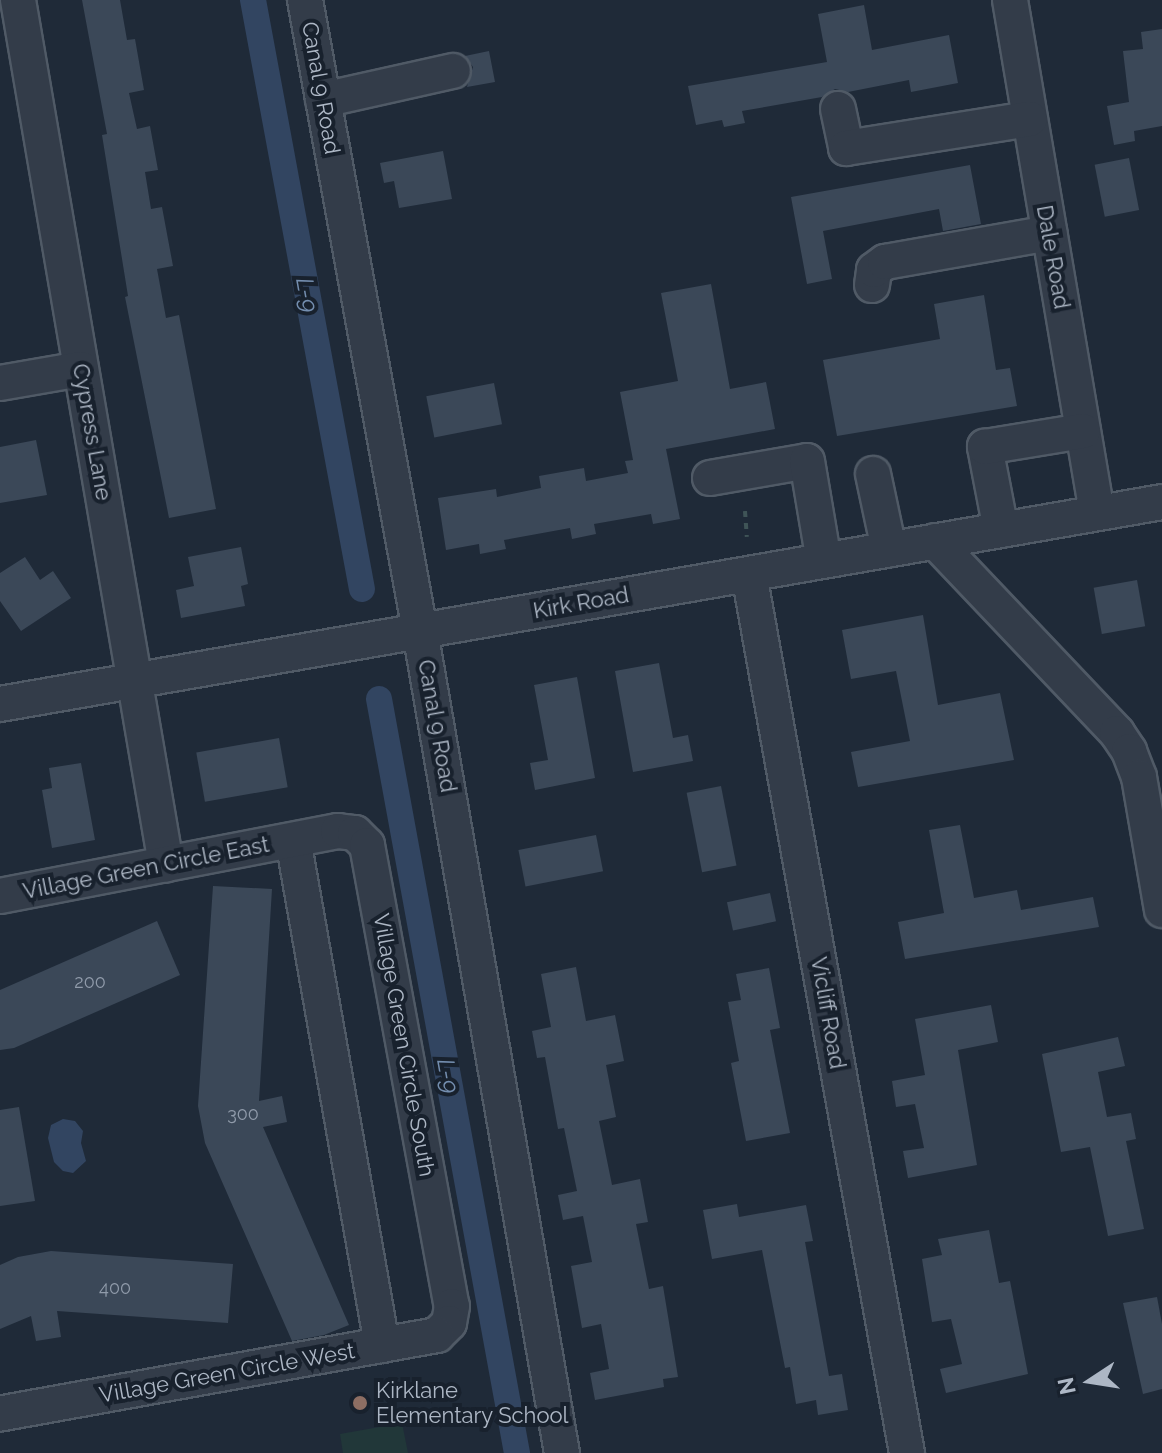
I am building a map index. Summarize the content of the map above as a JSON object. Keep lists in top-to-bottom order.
{
  "streets": {
    "street": [
      "Canal 9 Road",
      "Dale Road",
      "Cypress Lane",
      "Kirk Road",
      "Village Green Circle East",
      "Vicliff Road",
      "Village Green Circle South",
      "Village Green Circle West"
    ]
  },
  "crossings": [
    ["Canal 9 Road", "Kirk Road"],
    ["Dale Road", "Kirk Road"],
    ["Cypress Lane", "Kirk Road"],
    ["Cypress Lane", "Village Green Circle East"],
    ["Kirk Road", "Vicliff Road"],
    ["Village Green Circle East", "Village Green Circle South"],
    ["Village Green Circle South", "Village Green Circle West"]
  ],
  "water": ["L-9"],
  "places": ["Kirklane Elementary School"],
  "house_numbers": ["200", "300", "400"],
  "north": "left"
}
